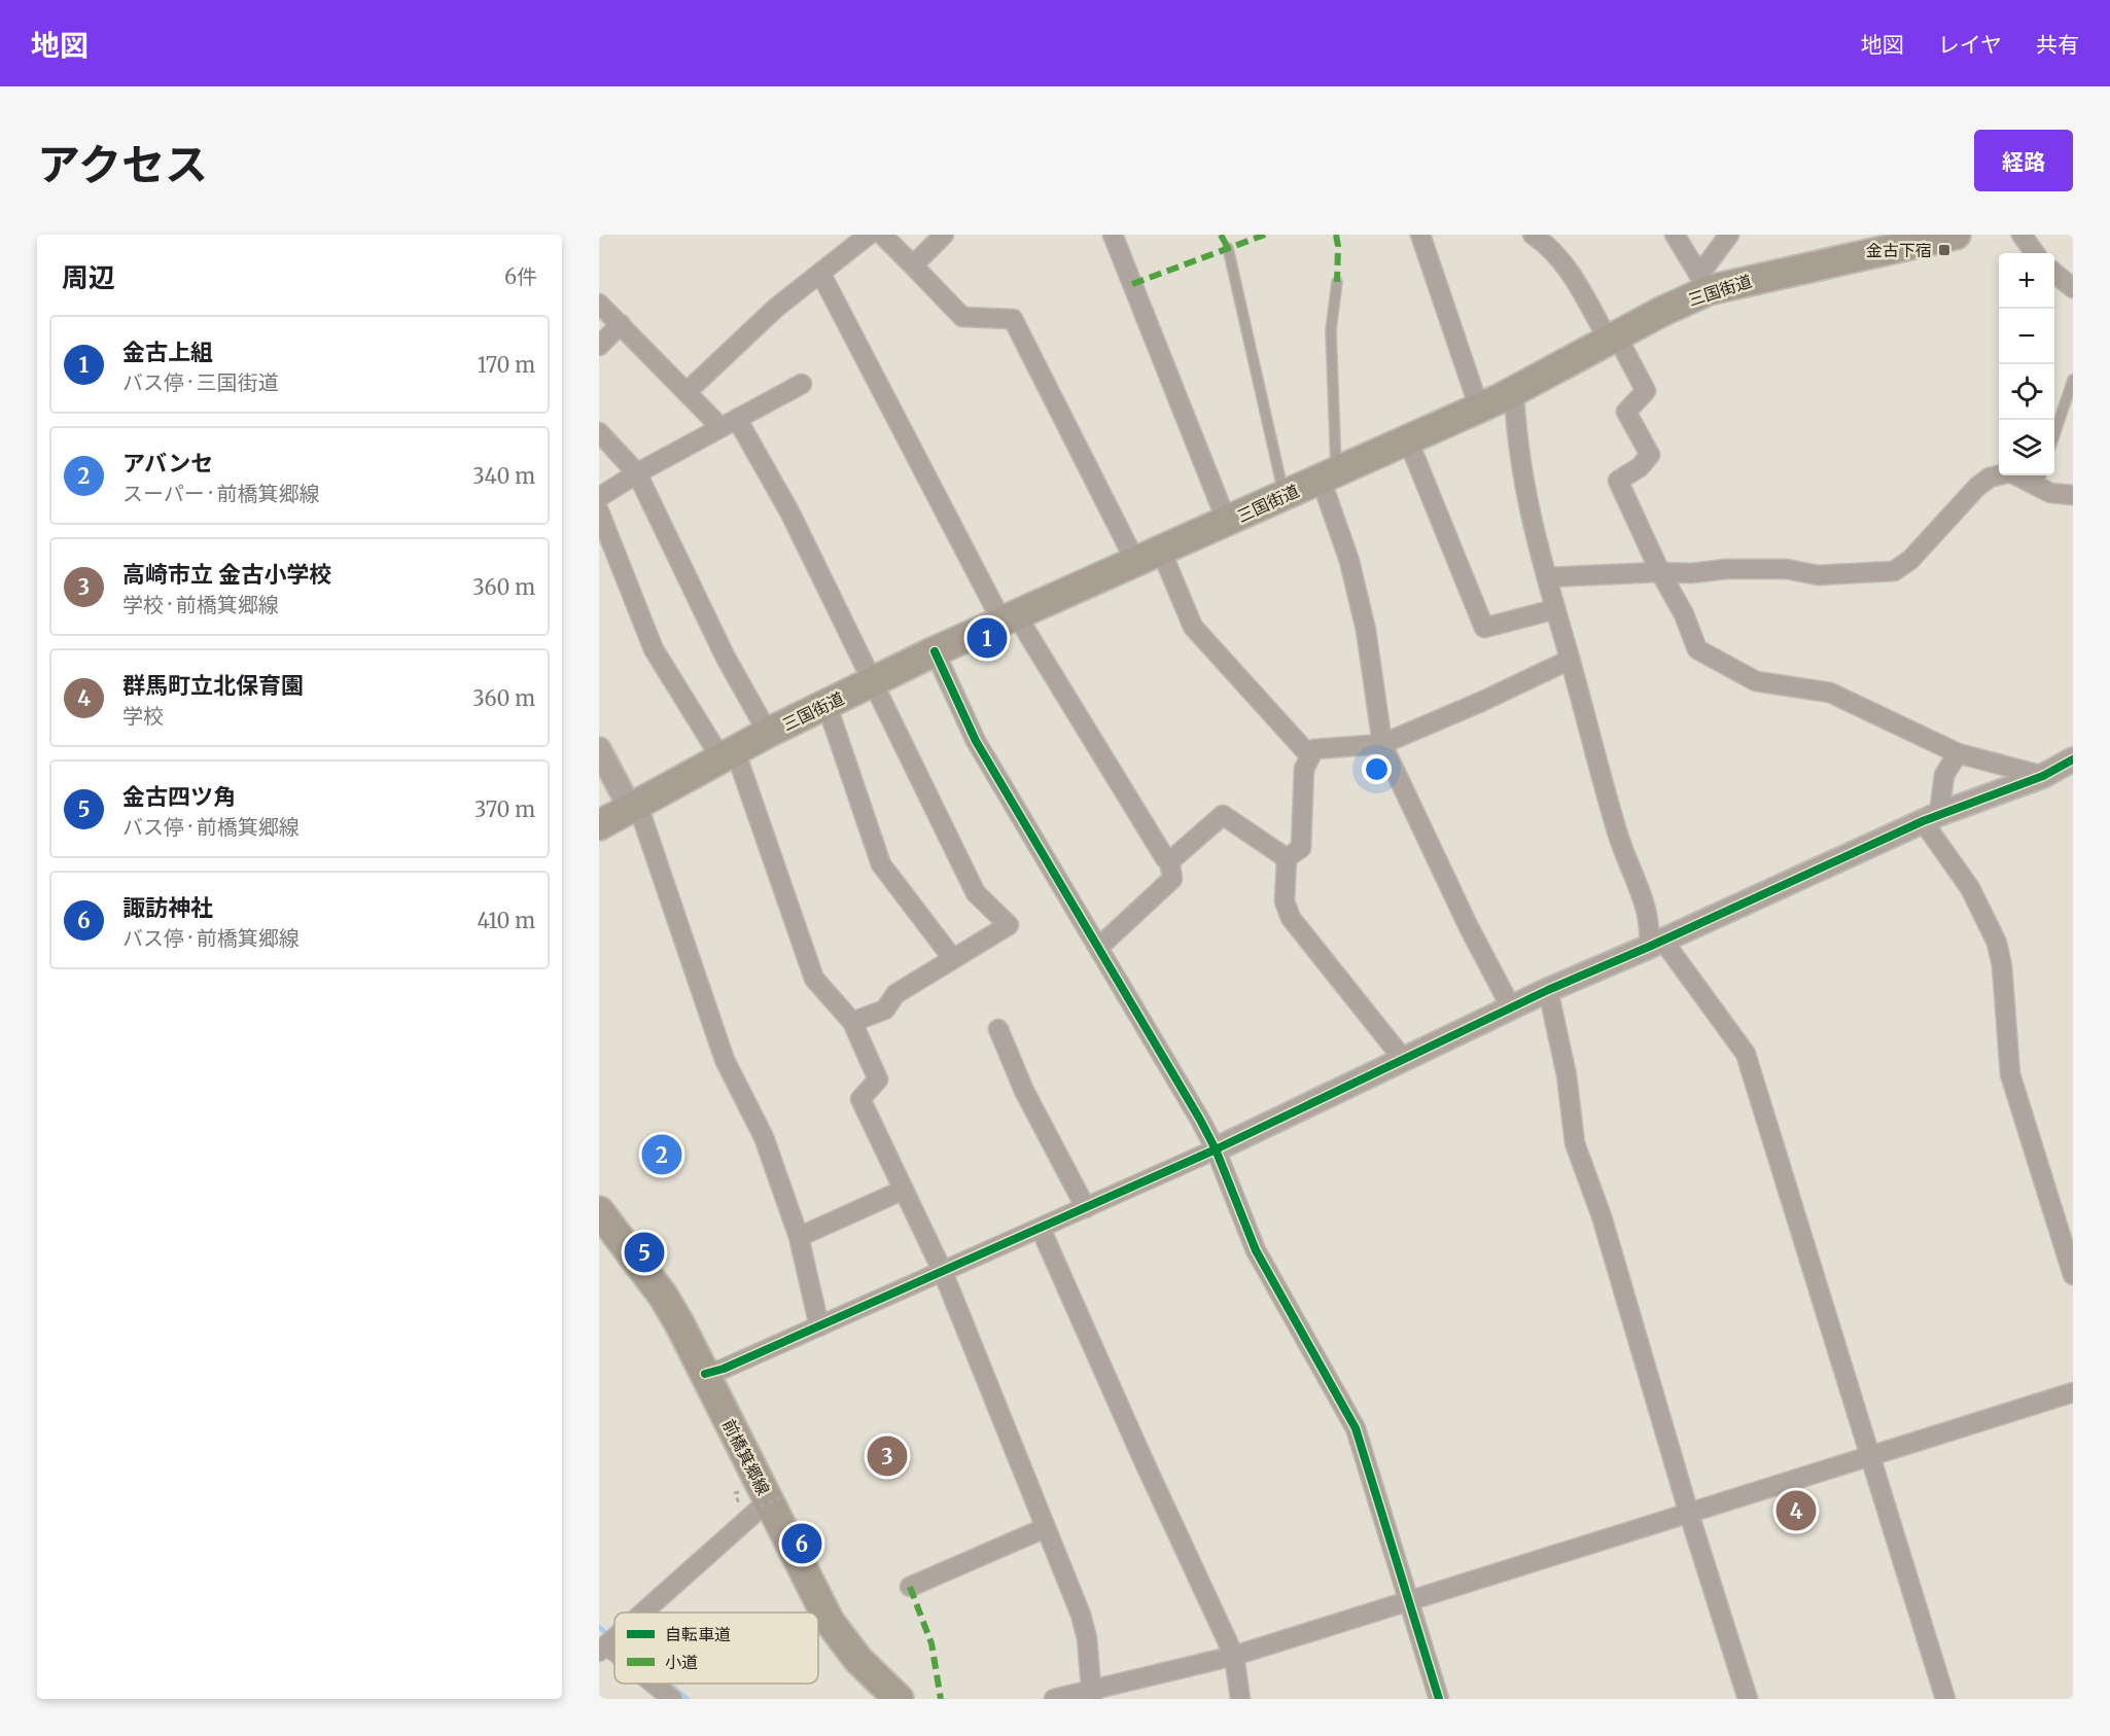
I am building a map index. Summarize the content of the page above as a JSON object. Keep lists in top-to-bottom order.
{
  "streets": {
    "main road": ["三国街道", "前橋箕郷線"]
  },
  "places": {
    "transit": ["金古下宿"]
  },
  "legend": ["自転車道", "小道"],
  "page": {
    "header": "地図",
    "nav": ["地図", "レイヤ", "共有"],
    "title": "アクセス",
    "buttons": "経路",
    "heading": ["周辺", "6件"],
    "map_buttons": ["+", "−"],
    "list": [
      {
        "mark": "1",
        "name": "金古上組",
        "note": "バス停 · 三国街道",
        "value": "170 m"
      },
      {
        "mark": "2",
        "name": "アバンセ",
        "note": "スーパー · 前橋箕郷線",
        "value": "340 m"
      },
      {
        "mark": "3",
        "name": "高崎市立 金古小学校",
        "note": "学校 · 前橋箕郷線",
        "value": "360 m"
      },
      {
        "mark": "4",
        "name": "群馬町立北保育園",
        "note": "学校",
        "value": "360 m"
      },
      {
        "mark": "5",
        "name": "金古四ツ角",
        "note": "バス停 · 前橋箕郷線",
        "value": "370 m"
      },
      {
        "mark": "6",
        "name": "諏訪神社",
        "note": "バス停 · 前橋箕郷線",
        "value": "410 m"
      }
    ],
    "pins": [
      "1",
      "2",
      "5",
      "3",
      "4",
      "6"
    ]
  }
}
